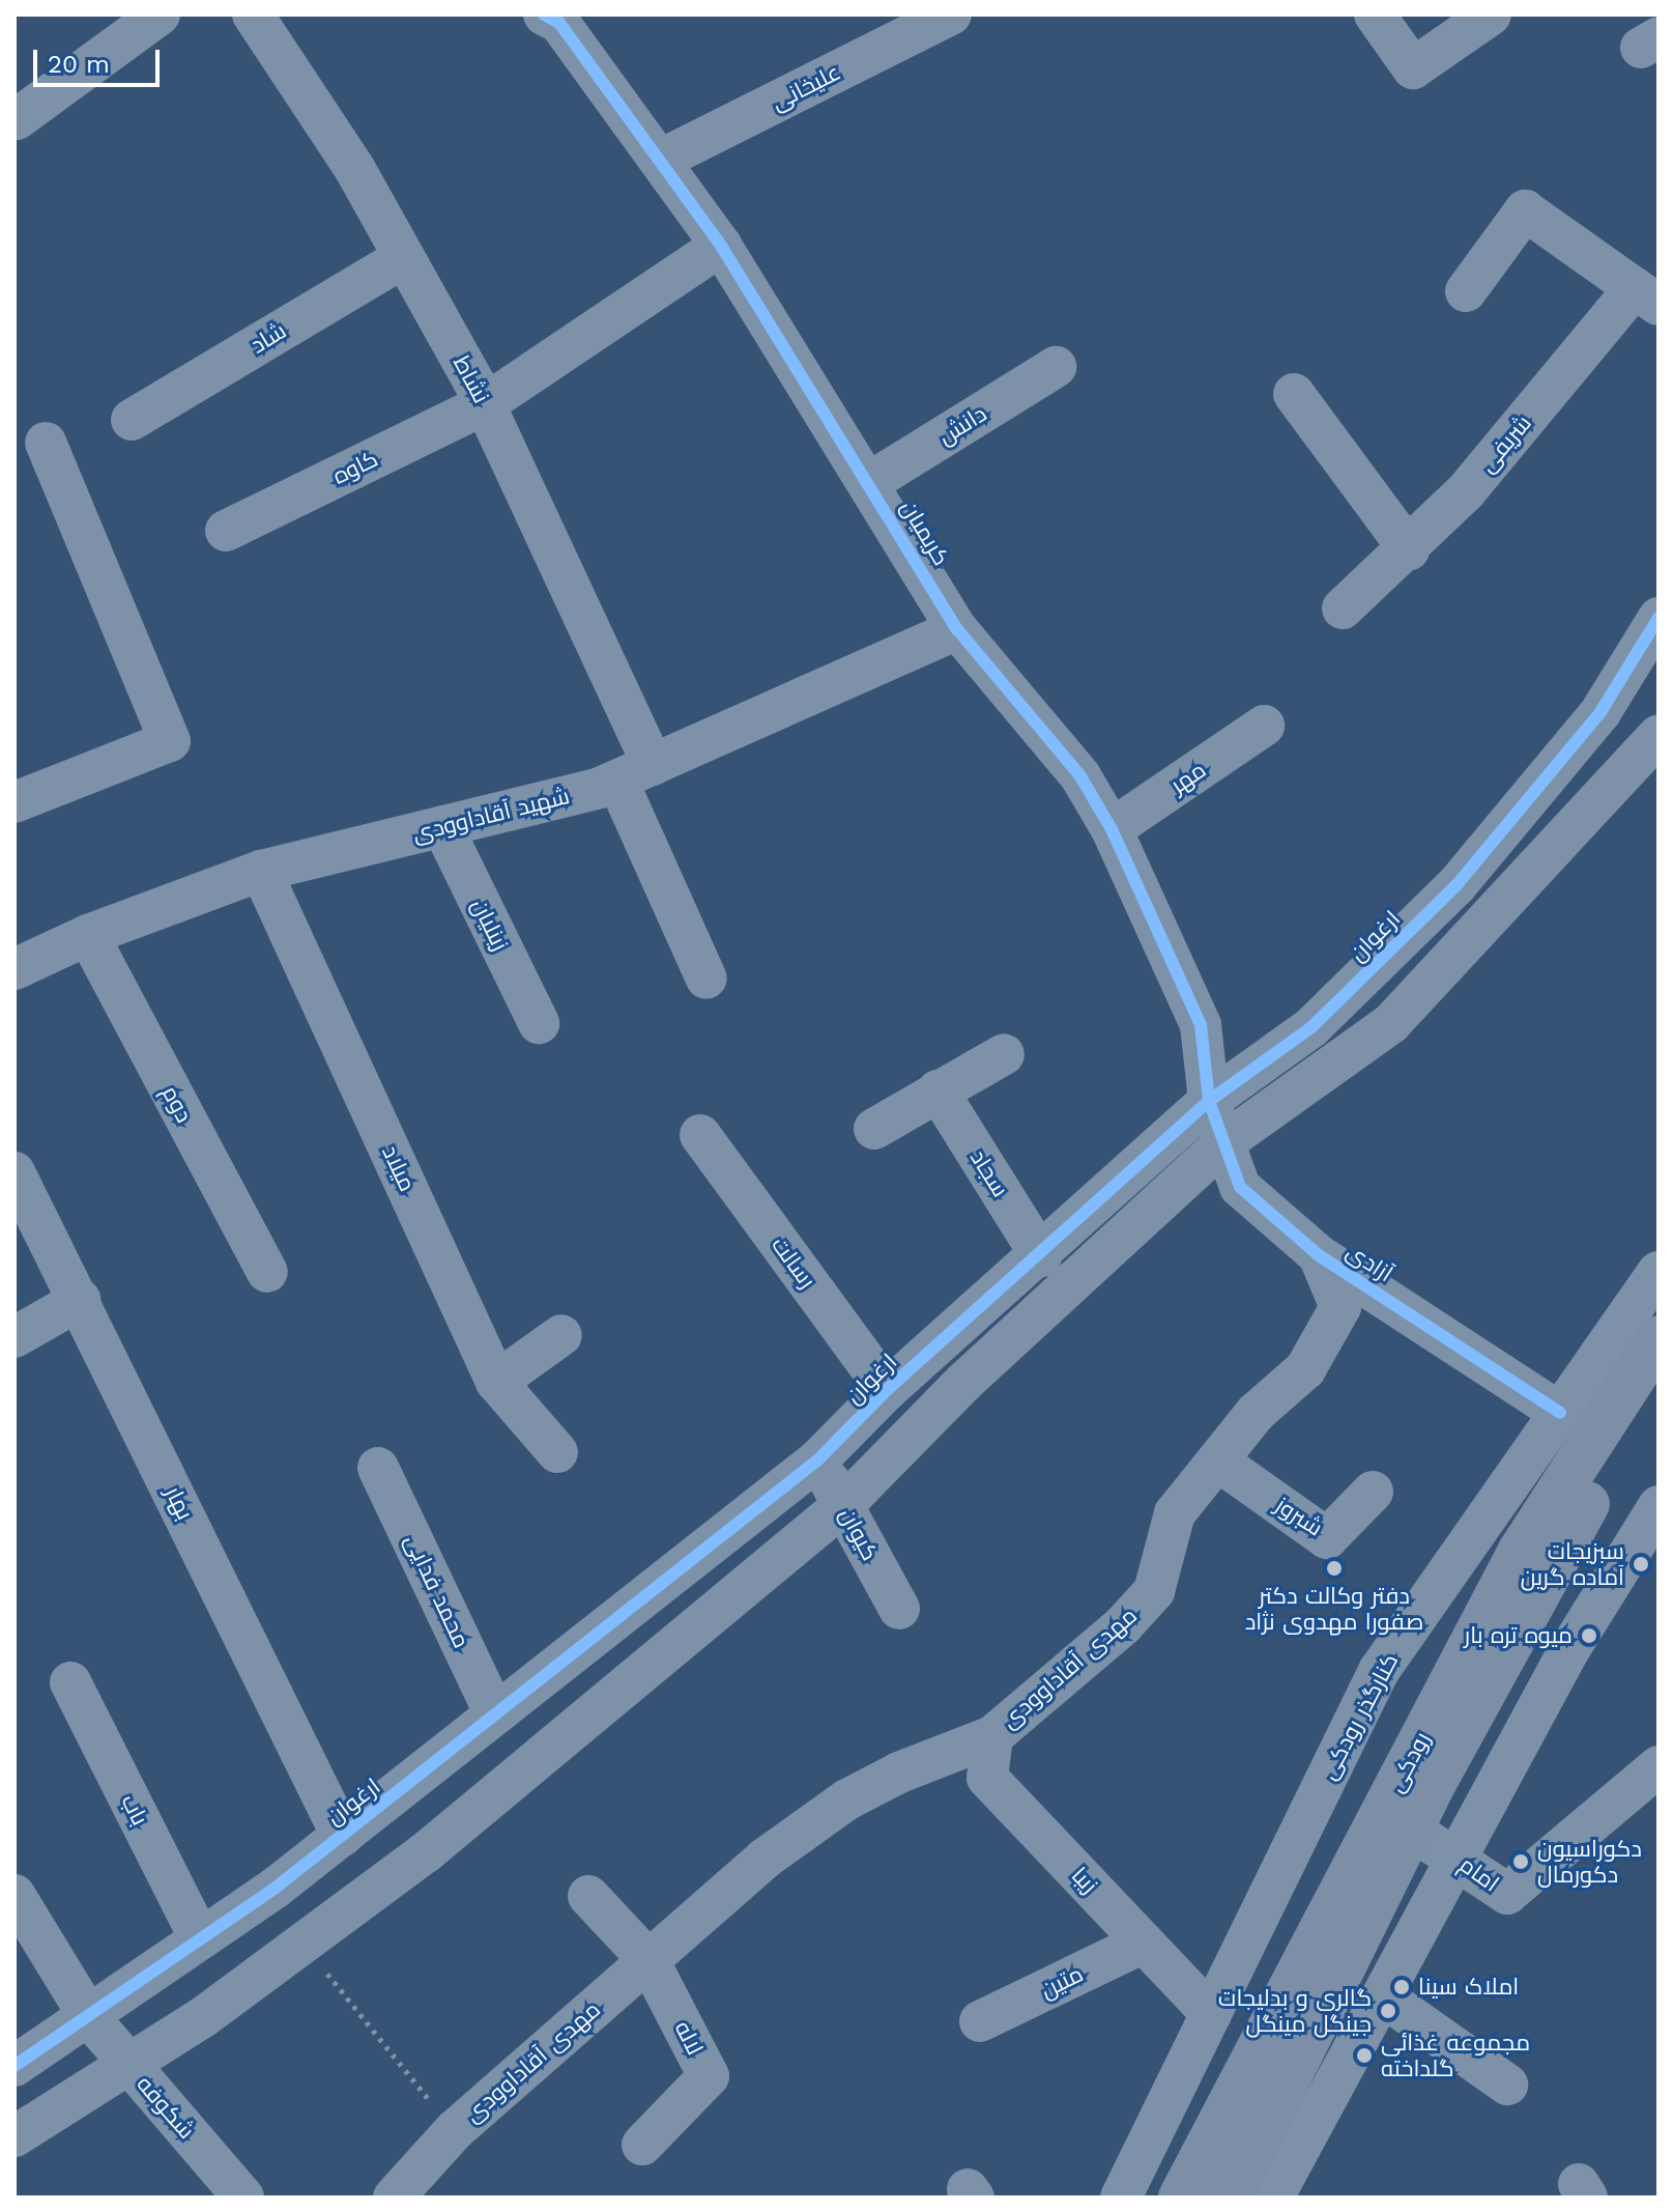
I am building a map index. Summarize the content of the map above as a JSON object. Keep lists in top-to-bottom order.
{
  "streets": {
    "main road": ["رودکی"],
    "street": [
      "علیخانی",
      "شاد",
      "نشاط",
      "دانش",
      "شریفی",
      "کاوه",
      "کریمیان",
      "مهر",
      "شهید آقاداوودی",
      "زینلیان",
      "ارغوان",
      "دوم",
      "میلاد",
      "سجاد",
      "رسالت",
      "آزادی",
      "بهار",
      "شبروز",
      "کیوان",
      "محمد فدایی",
      "مهدی آقاداوودی",
      "کنارگذر رودکی",
      "باب",
      "امام",
      "زیبا",
      "متین",
      "لاله",
      "شکوفه"
    ]
  },
  "crossings": [
    ["علیخانی", "کریمیان"],
    ["شاد", "نشاط"],
    ["نشاط", "کاوه"],
    ["نشاط", "شهید آقاداوودی"],
    ["دانش", "کریمیان"],
    ["کاوه", "کریمیان"],
    ["کریمیان", "مهر"],
    ["کریمیان", "شهید آقاداوودی"],
    ["کریمیان", "ارغوان"],
    ["کریمیان", "آزادی"],
    ["شهید آقاداوودی", "زینلیان"],
    ["شهید آقاداوودی", "دوم"],
    ["شهید آقاداوودی", "میلاد"],
    ["ارغوان", "سجاد"],
    ["ارغوان", "رسالت"],
    ["ارغوان", "آزادی"],
    ["ارغوان", "بهار"],
    ["ارغوان", "کیوان"],
    ["ارغوان", "محمد فدایی"],
    ["ارغوان", "باب"],
    ["ارغوان", "شکوفه"],
    ["آزادی", "مهدی آقاداوودی"],
    ["آزادی", "کنارگذر رودکی"],
    ["شبروز", "مهدی آقاداوودی"],
    ["مهدی آقاداوودی", "زیبا"],
    ["مهدی آقاداوودی", "لاله"],
    ["کنارگذر رودکی", "زیبا"],
    ["رودکی", "امام"],
    ["زیبا", "متین"]
  ],
  "places": [
    "سبزیجات آماده گرین",
    "دفتر وکالت دکتر صفورا مهدوی نژاد",
    "میوه تره بار",
    "دکوراسیون دکورمال",
    "املاک سینا",
    "گالری و بدلیجات جینگل مینگل",
    "مجموعه غذائی گلداخته"
  ],
  "scale_bar": "20 m"
}
